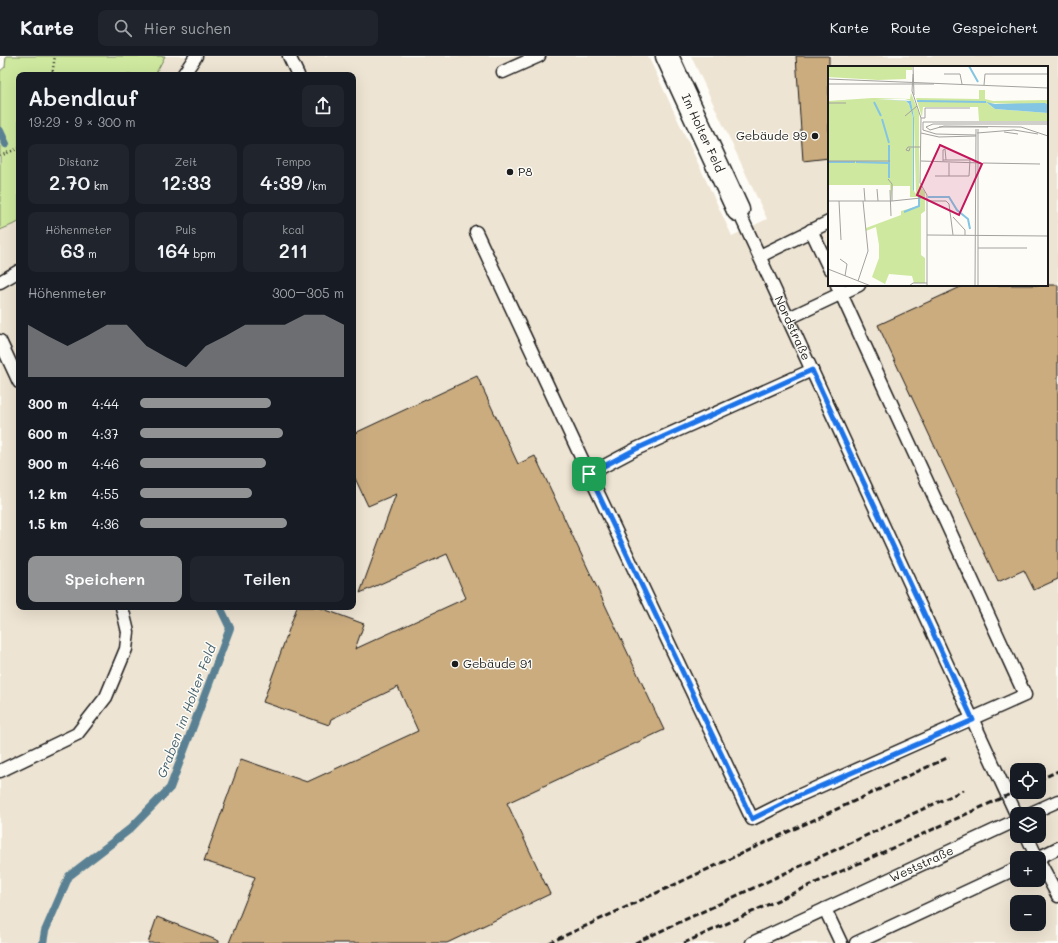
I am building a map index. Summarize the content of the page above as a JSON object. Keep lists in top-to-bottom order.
{
  "streets": {
    "street": ["Im Holter Feld"],
    "lane": ["Nordstraße", "Weststraße"]
  },
  "crossings": [
    ["Im Holter Feld", "Nordstraße"]
  ],
  "water": ["Graben im Holter Feld"],
  "places": ["Gebäude 99", "P8", "Gebäude 91"],
  "page": {
    "header": "Karte",
    "search": "Hier suchen",
    "nav": ["Karte", "Route", "Gespeichert"],
    "heading": ["Abendlauf", "19:29 · 9 × 300 m"],
    "stats": [
      ["Distanz", "2.70 km"],
      ["Zeit", "12:33"],
      ["Tempo", "4:39 /km"],
      ["Höhenmeter", "63 m"],
      ["Puls", "164 bpm"],
      ["kcal", "211"]
    ],
    "chart": ["Höhenmeter", "300–305 m"],
    "list": [
      {
        "name": "300 m",
        "note": "4:44"
      },
      {
        "name": "600 m",
        "note": "4:37"
      },
      {
        "name": "900 m",
        "note": "4:46"
      },
      {
        "name": "1.2 km",
        "note": "4:55"
      },
      {
        "name": "1.5 km",
        "note": "4:36"
      }
    ],
    "buttons": ["Speichern", "Teilen"],
    "map_buttons": ["+", "−"]
  }
}
